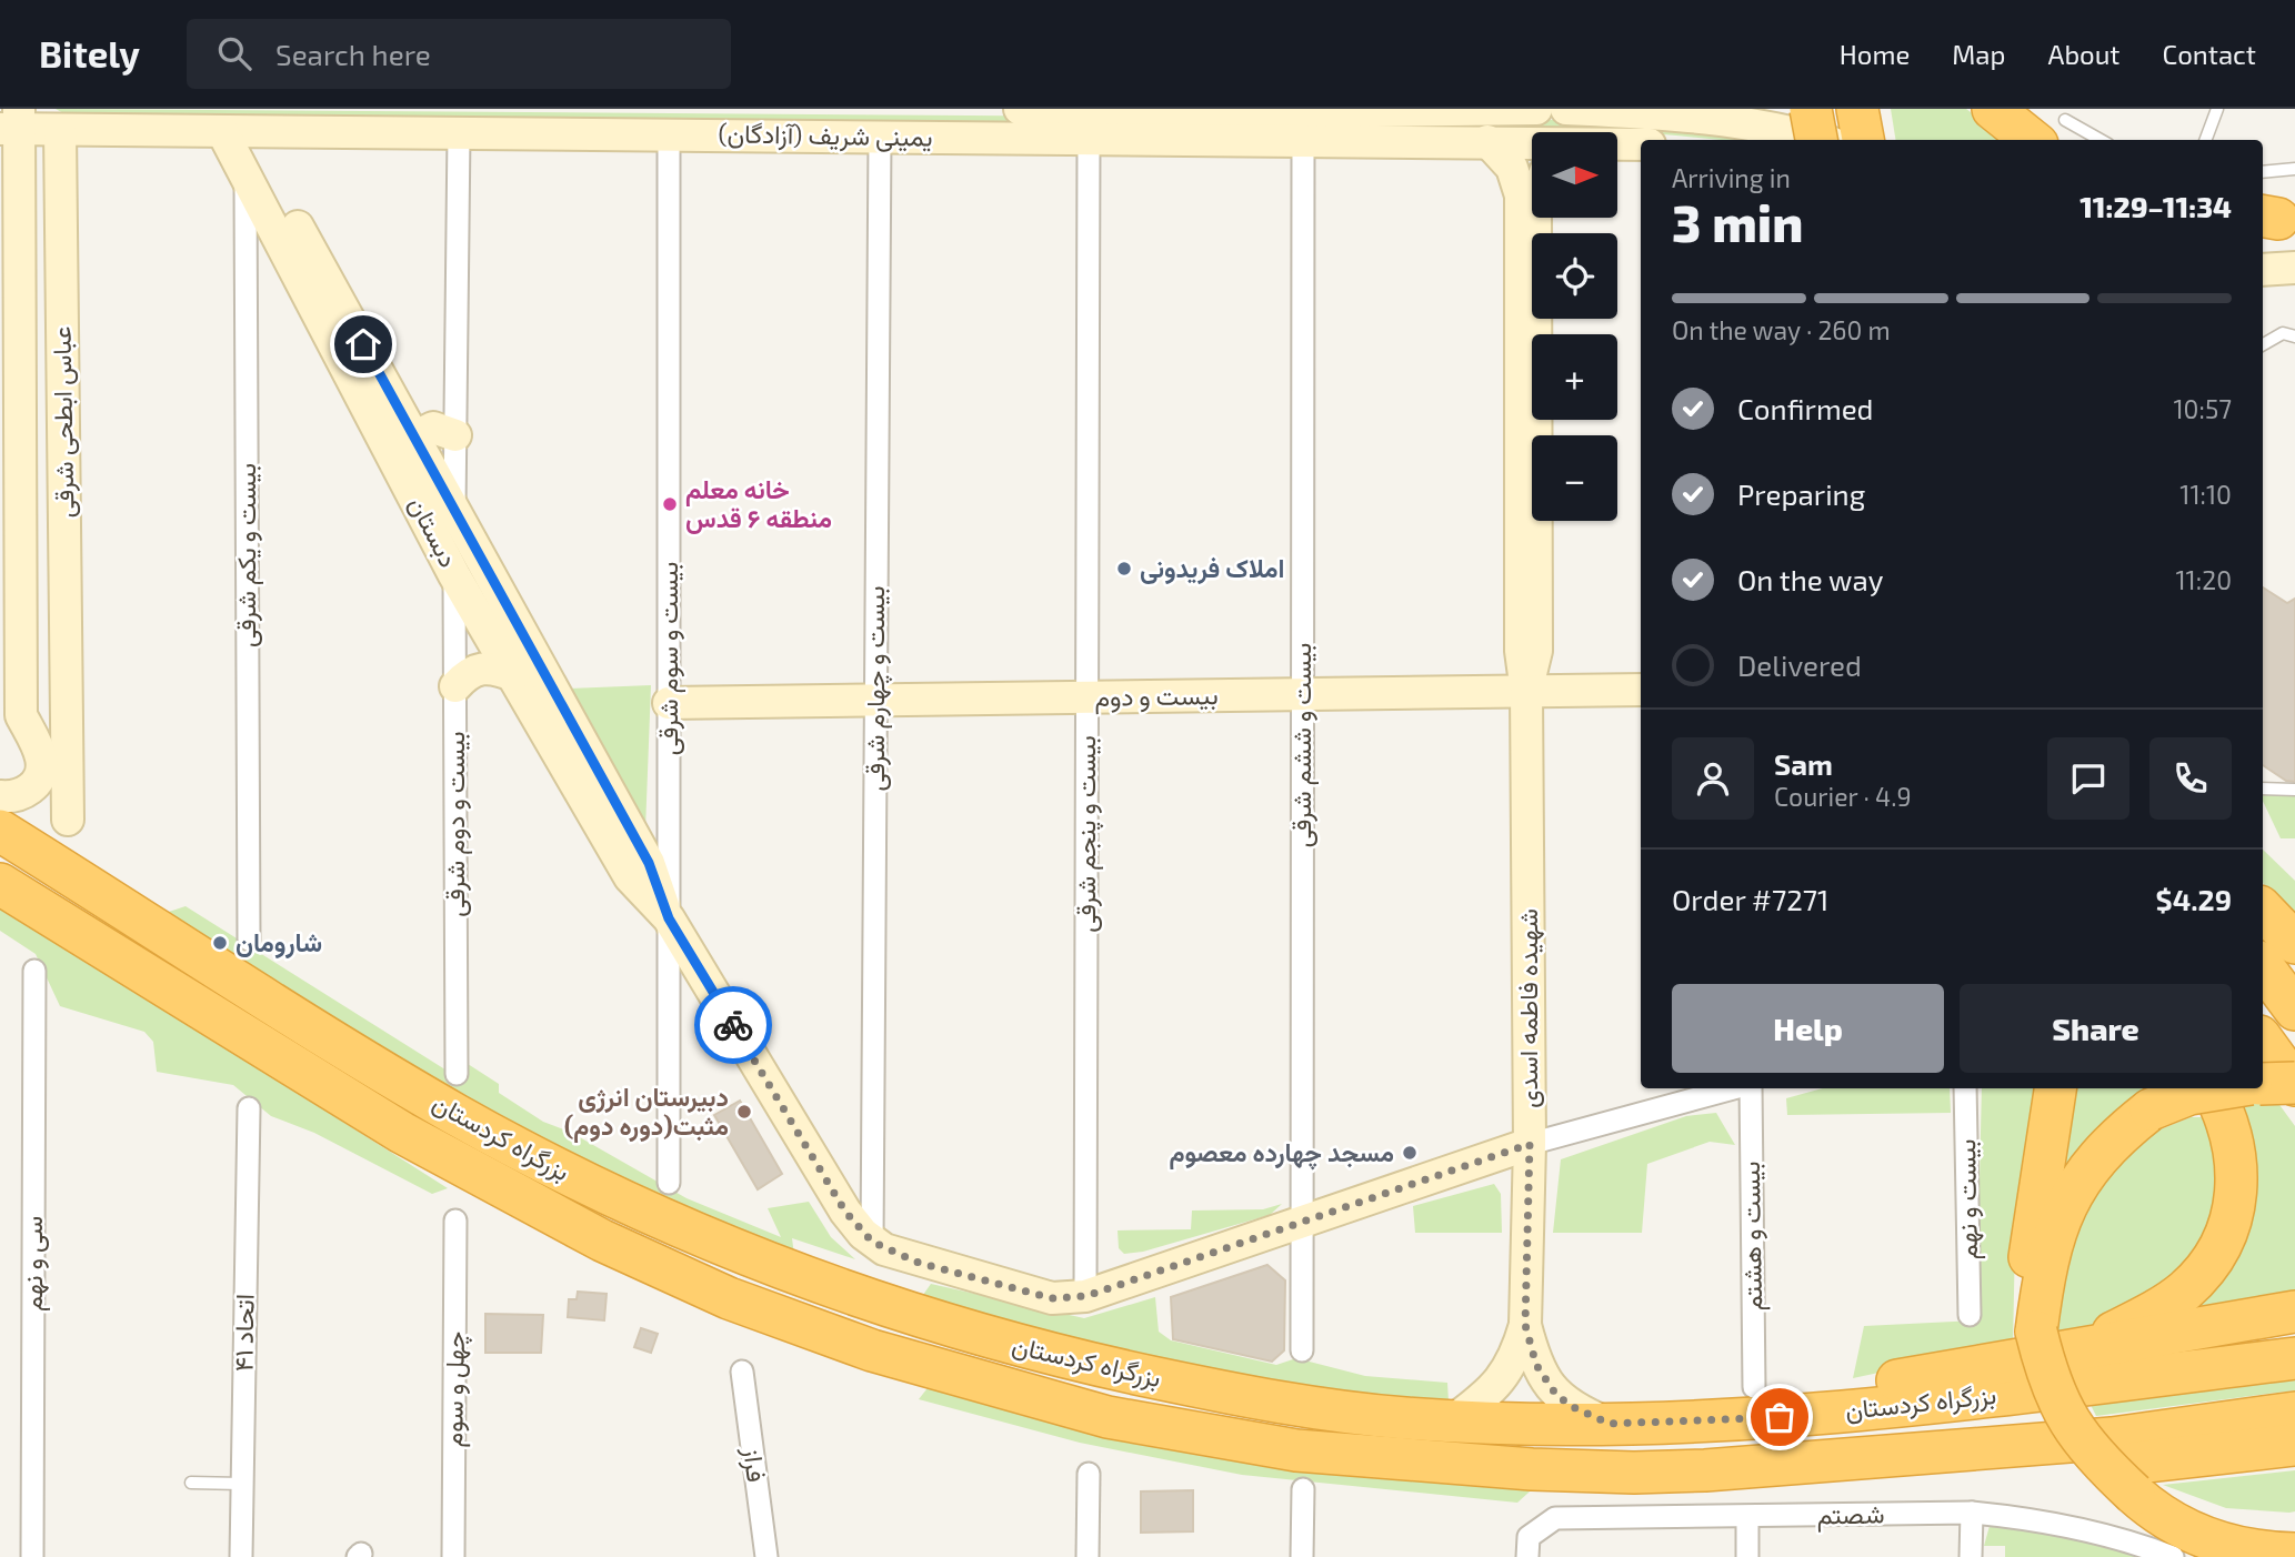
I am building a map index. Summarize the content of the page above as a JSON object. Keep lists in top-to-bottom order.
{
  "streets": {
    "highway": ["بزرگراه کردستان"],
    "street": [
      "یمینی شریف (آزادگان)",
      "عباس ابطحی شرقی",
      "دبستان",
      "بیست و یکم شرقی",
      "بیست و سوم شرقی",
      "بیست و چهارم شرقی",
      "بیست و دوم",
      "بیست و ششم شرقی",
      "بیست و دوم شرقی",
      "بیست و پنجم شرقی",
      "شهیده فاطمه اسدی",
      "بیست و نهم",
      "بیست و هشتم",
      "سی و نهم",
      "اتحاد ۴۱",
      "چهل و سوم",
      "فراز",
      "شصتم"
    ]
  },
  "crossings": [
    ["یمینی شریف (آزادگان)", "عباس ابطحی شرقی"],
    ["یمینی شریف (آزادگان)", "دبستان"],
    ["یمینی شریف (آزادگان)", "بیست و سوم شرقی"],
    ["یمینی شریف (آزادگان)", "بیست و چهارم شرقی"],
    ["یمینی شریف (آزادگان)", "بیست و ششم شرقی"],
    ["یمینی شریف (آزادگان)", "بیست و پنجم شرقی"],
    ["یمینی شریف (آزادگان)", "شهیده فاطمه اسدی"],
    ["دبستان", "بیست و یکم شرقی"],
    ["دبستان", "بیست و سوم شرقی"],
    ["دبستان", "بیست و چهارم شرقی"],
    ["دبستان", "بیست و ششم شرقی"],
    ["دبستان", "بیست و دوم شرقی"],
    ["دبستان", "بیست و پنجم شرقی"],
    ["دبستان", "شهیده فاطمه اسدی"],
    ["بیست و سوم شرقی", "بیست و دوم"],
    ["بیست و چهارم شرقی", "بیست و دوم"],
    ["بیست و دوم", "بیست و ششم شرقی"],
    ["بیست و دوم", "بیست و پنجم شرقی"],
    ["بیست و دوم", "شهیده فاطمه اسدی"],
    ["بزرگراه کردستان", "بیست و هشتم"]
  ],
  "places": [
    "خانه معلم منطقه ۶ قدس",
    "املاک فریدونی",
    "شارومان",
    "دبیرستان انرژی مثبت(دوره دوم)",
    "مسجد چهارده معصوم"
  ],
  "north": "right",
  "page": {
    "header": "Bitely",
    "search": "Search here",
    "nav": [
      "Home",
      "Map",
      "About",
      "Contact"
    ],
    "map_buttons": ["+", "−"],
    "heading": ["3 min", "Arriving in", "11:29–11:34"],
    "panel": [
      "Sam",
      "Courier · 4.9",
      "Order #7271",
      "$4.29"
    ],
    "bar": "On the way · 260 m",
    "list": [
      ["Confirmed", "10:57"],
      ["Preparing", "11:10"],
      ["On the way", "11:20"],
      "Delivered"
    ],
    "buttons": ["Help", "Share"]
  }
}
